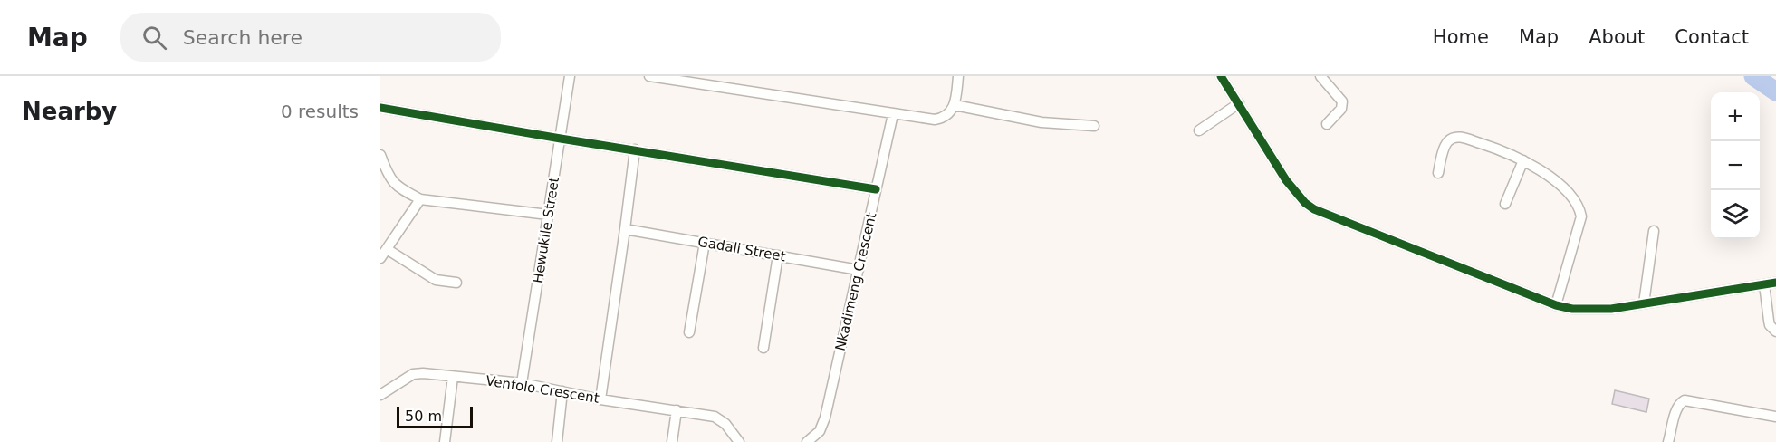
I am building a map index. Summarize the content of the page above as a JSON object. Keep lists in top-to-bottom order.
{
  "streets": {
    "street": [
      "Hewukile Street",
      "Gadali Street",
      "Nkadimeng Crescent",
      "Venfolo Crescent"
    ]
  },
  "crossings": [
    ["Hewukile Street", "Venfolo Crescent"],
    ["Gadali Street", "Nkadimeng Crescent"]
  ],
  "scale_bar": "50 m",
  "page": {
    "header": "Map",
    "search": "Search here",
    "nav": [
      "Home",
      "Map",
      "About",
      "Contact"
    ],
    "heading": ["Nearby", "0 results"],
    "map_buttons": ["+", "−"],
    "scale": "50 m"
  }
}
